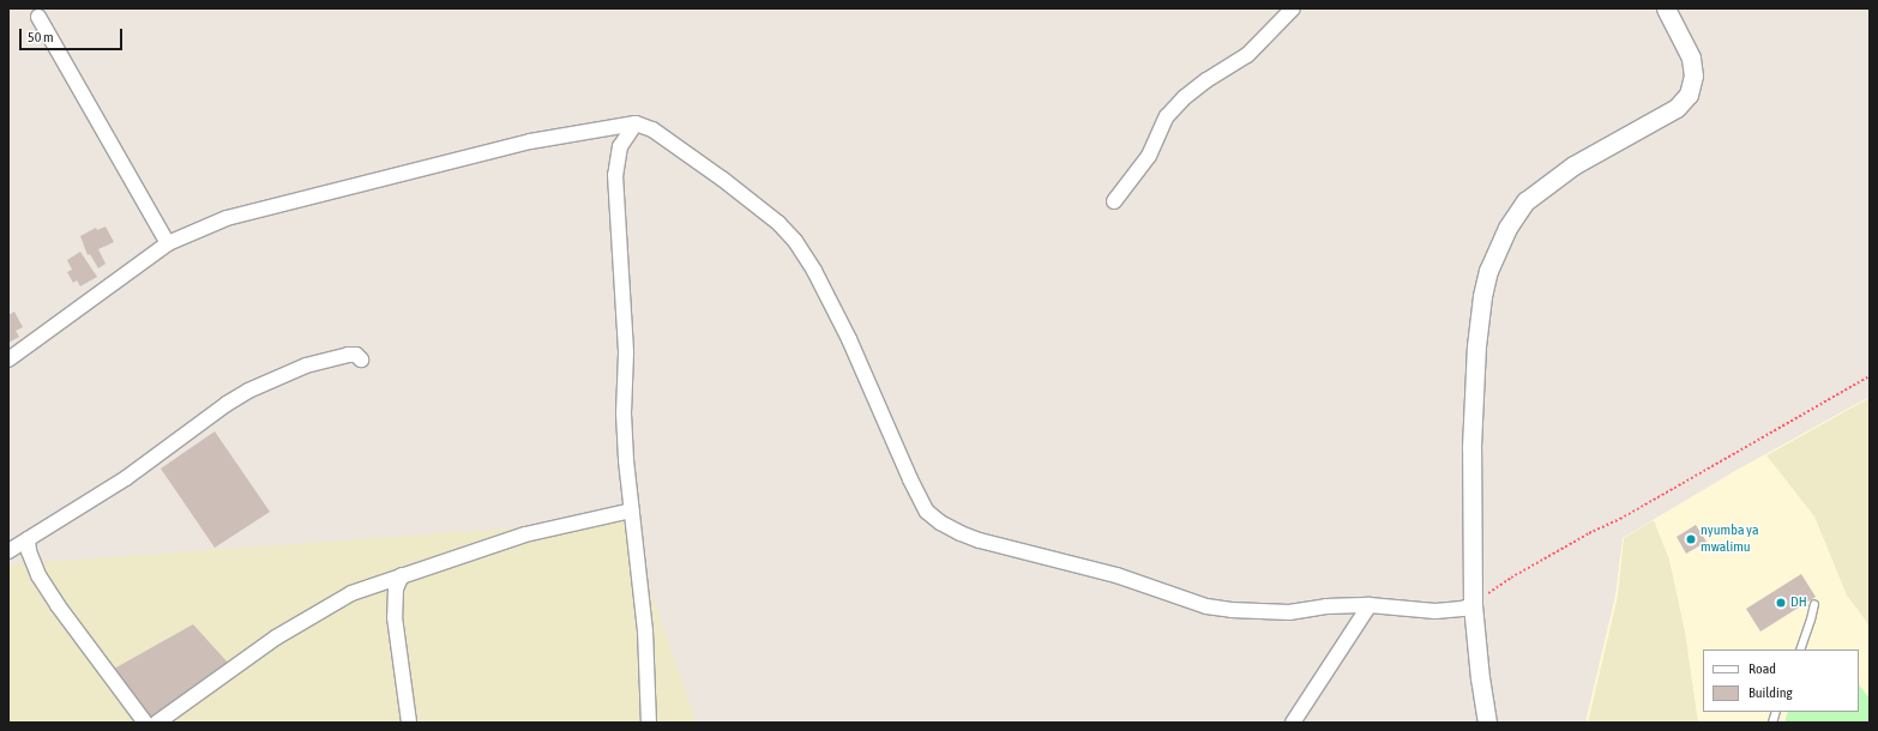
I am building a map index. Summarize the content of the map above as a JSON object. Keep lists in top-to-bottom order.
{
  "places": ["nyumba ya mwalimu", "DH"],
  "legend": ["Road", "Building"],
  "scale_bar": "50 m"
}
